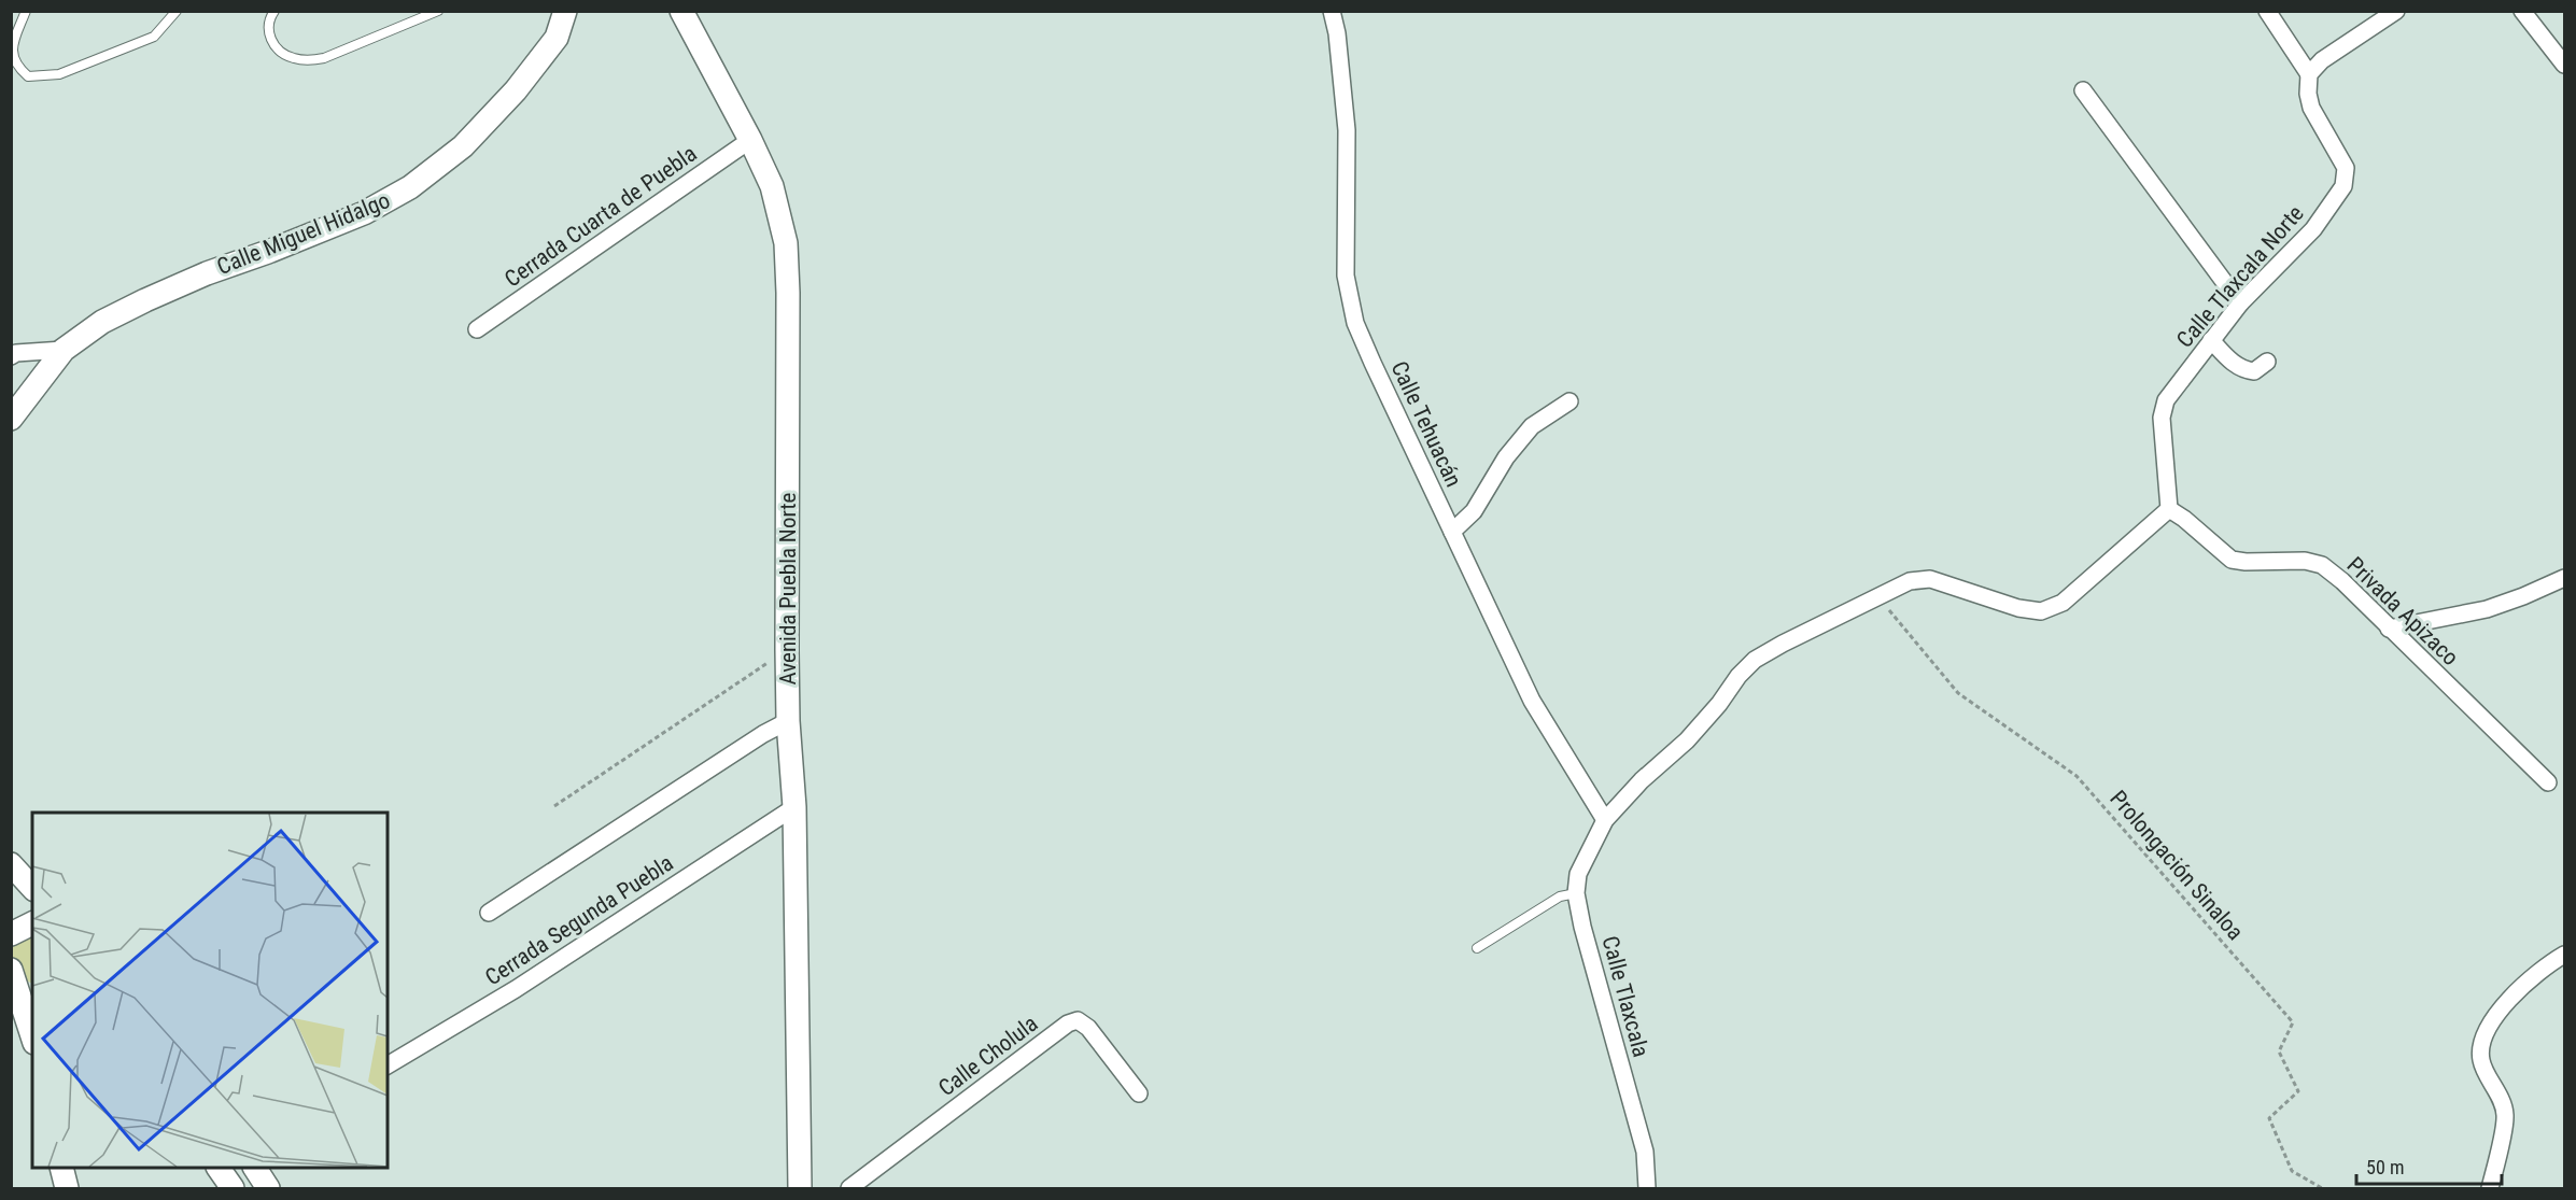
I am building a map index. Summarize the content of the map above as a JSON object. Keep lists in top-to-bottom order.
{
  "streets": {
    "street": [
      "Cerrada Cuarta de Puebla",
      "Calle Miguel Hidalgo",
      "Calle Tlaxcala Norte",
      "Calle Tehuacán",
      "Avenida Puebla Norte",
      "Privada Apizaco",
      "Cerrada Segunda Puebla",
      "Calle Tlaxcala",
      "Calle Cholula"
    ],
    "path": ["Prolongación Sinaloa"]
  },
  "crossings": [
    ["Cerrada Cuarta de Puebla", "Avenida Puebla Norte"],
    ["Calle Tlaxcala Norte", "Privada Apizaco"],
    ["Calle Tehuacán", "Calle Tlaxcala"],
    ["Avenida Puebla Norte", "Cerrada Segunda Puebla"]
  ],
  "scale_bar": "50 m"
}
